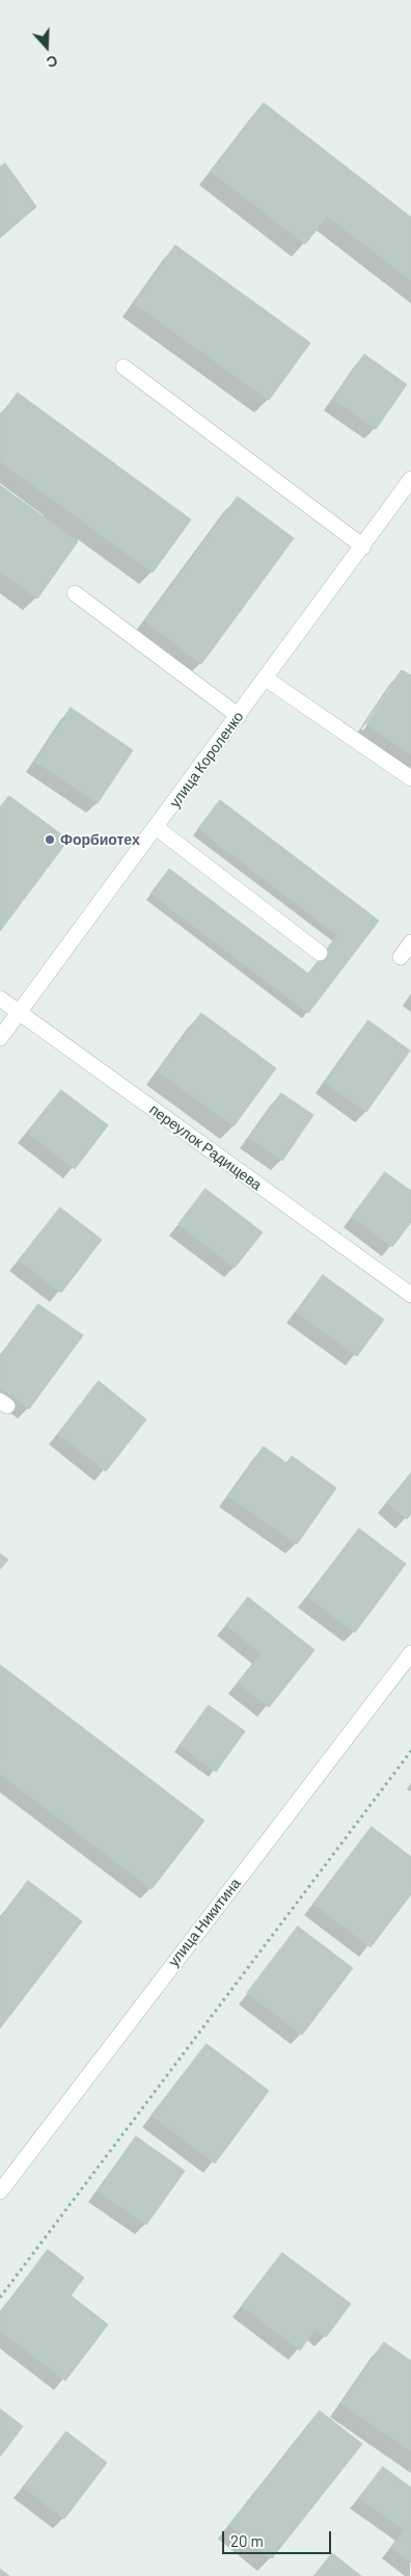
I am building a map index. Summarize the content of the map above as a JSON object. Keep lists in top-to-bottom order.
{
  "streets": {
    "street": ["улица Короленко", "переулок Радищева", "улица Никитина"]
  },
  "crossings": [
    ["улица Короленко", "переулок Радищева"]
  ],
  "places": ["Форбиотех"],
  "scale_bar": "20 m",
  "north": "bottom"
}
